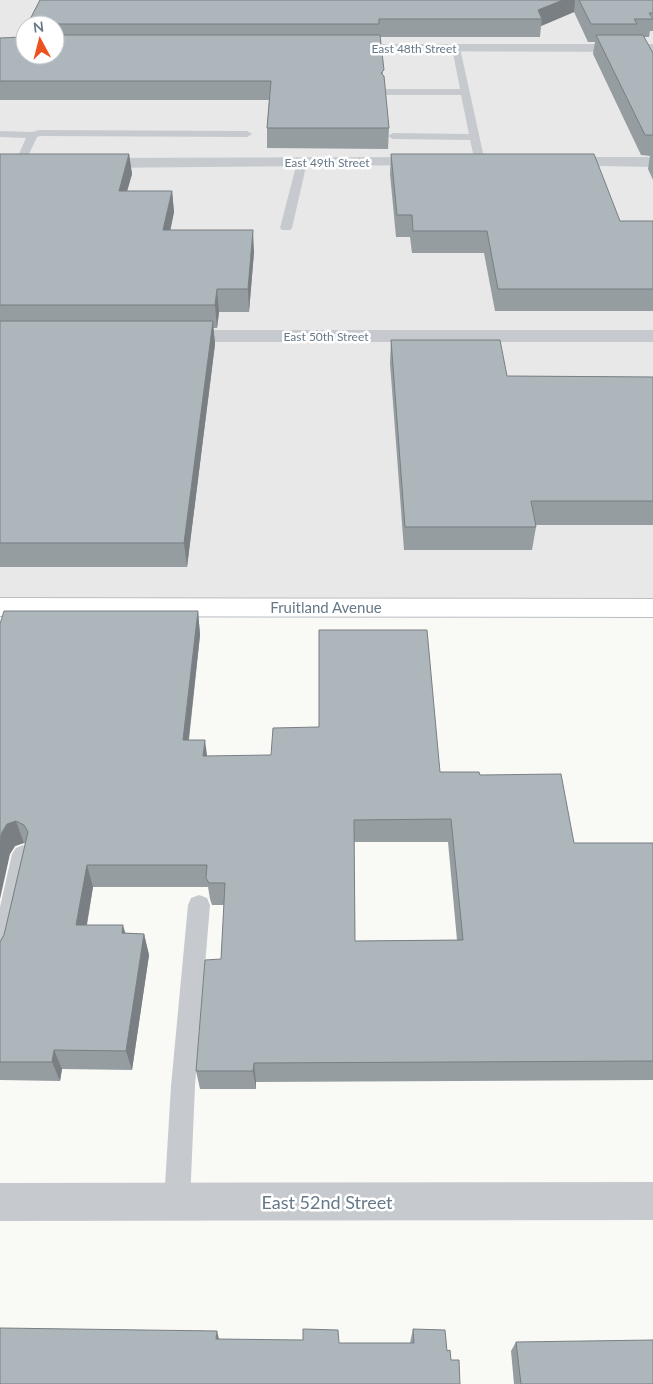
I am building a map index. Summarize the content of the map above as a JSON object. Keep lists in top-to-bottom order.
{
  "streets": {
    "street": [
      "East 48th Street",
      "East 49th Street",
      "East 50th Street",
      "Fruitland Avenue",
      "East 52nd Street"
    ]
  },
  "north": "top"
}
